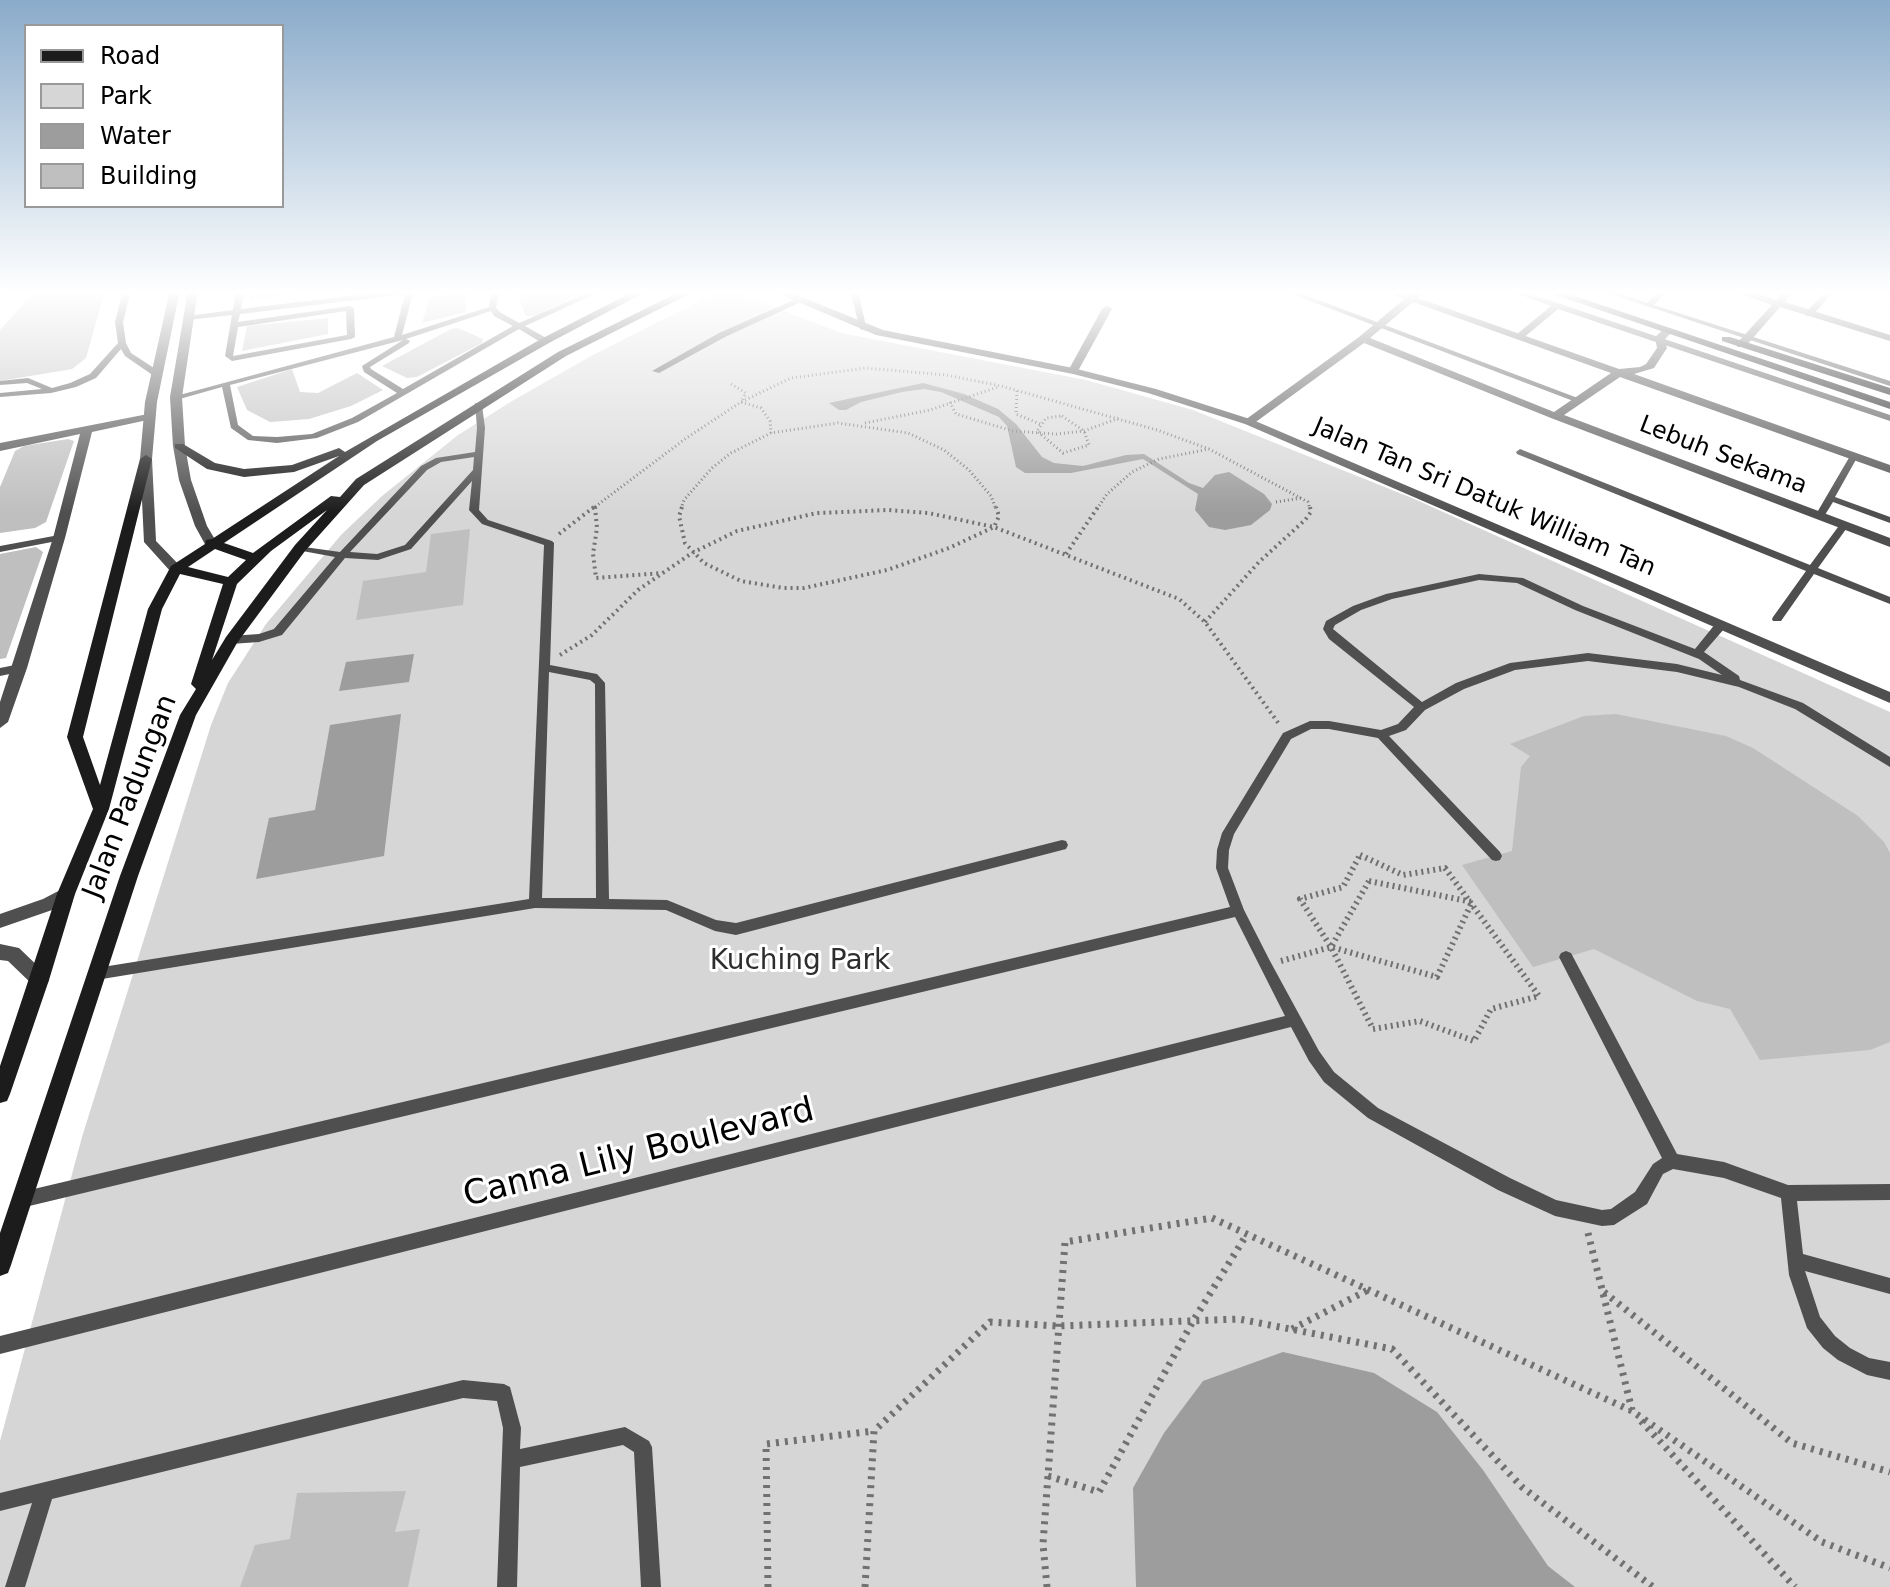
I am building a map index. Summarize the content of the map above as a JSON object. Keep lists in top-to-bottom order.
{
  "streets": {
    "main road": ["Jalan Padungan"],
    "street": ["Lebuh Sekama", "Jalan Tan Sri Datuk William Tan"],
    "lane": ["Canna Lily Boulevard"]
  },
  "parks": ["Kuching Park"],
  "legend": [
    "Road",
    "Park",
    "Water",
    "Building"
  ]
}
